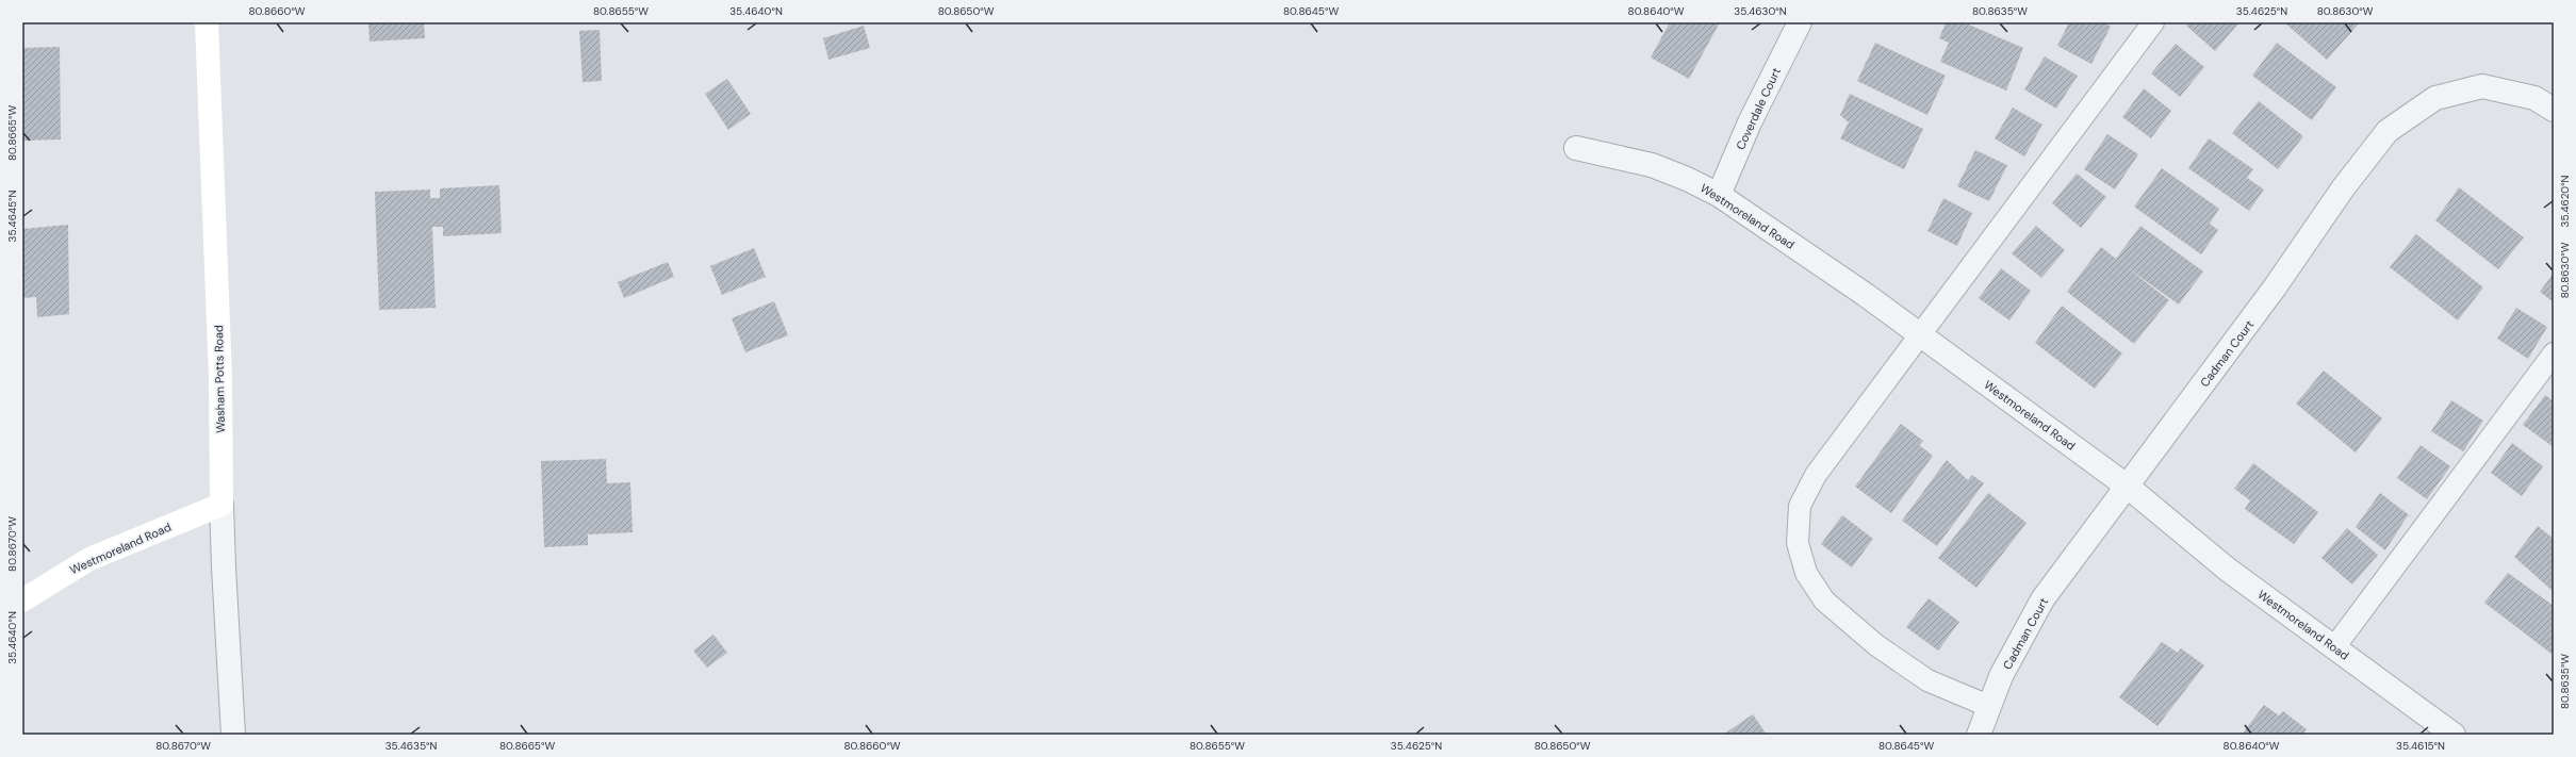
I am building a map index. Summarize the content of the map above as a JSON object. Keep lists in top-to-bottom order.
{
  "streets": {
    "street": [
      "Coverdale Court",
      "Westmoreland Road",
      "Cadman Court",
      "Washam Potts Road"
    ]
  },
  "crossings": [
    ["Coverdale Court", "Westmoreland Road"],
    ["Westmoreland Road", "Cadman Court"],
    ["Westmoreland Road", "Washam Potts Road"]
  ],
  "coordinates": [
    "80.8660°W",
    "80.8655°W",
    "35.4640°N",
    "80.8650°W",
    "80.8645°W",
    "80.8640°W",
    "35.4630°N",
    "80.8635°W",
    "35.4625°N",
    "80.8630°W",
    "80.8665°W",
    "35.4620°N",
    "35.4645°N",
    "80.8670°W",
    "35.4635°N",
    "35.4615°N"
  ]
}
